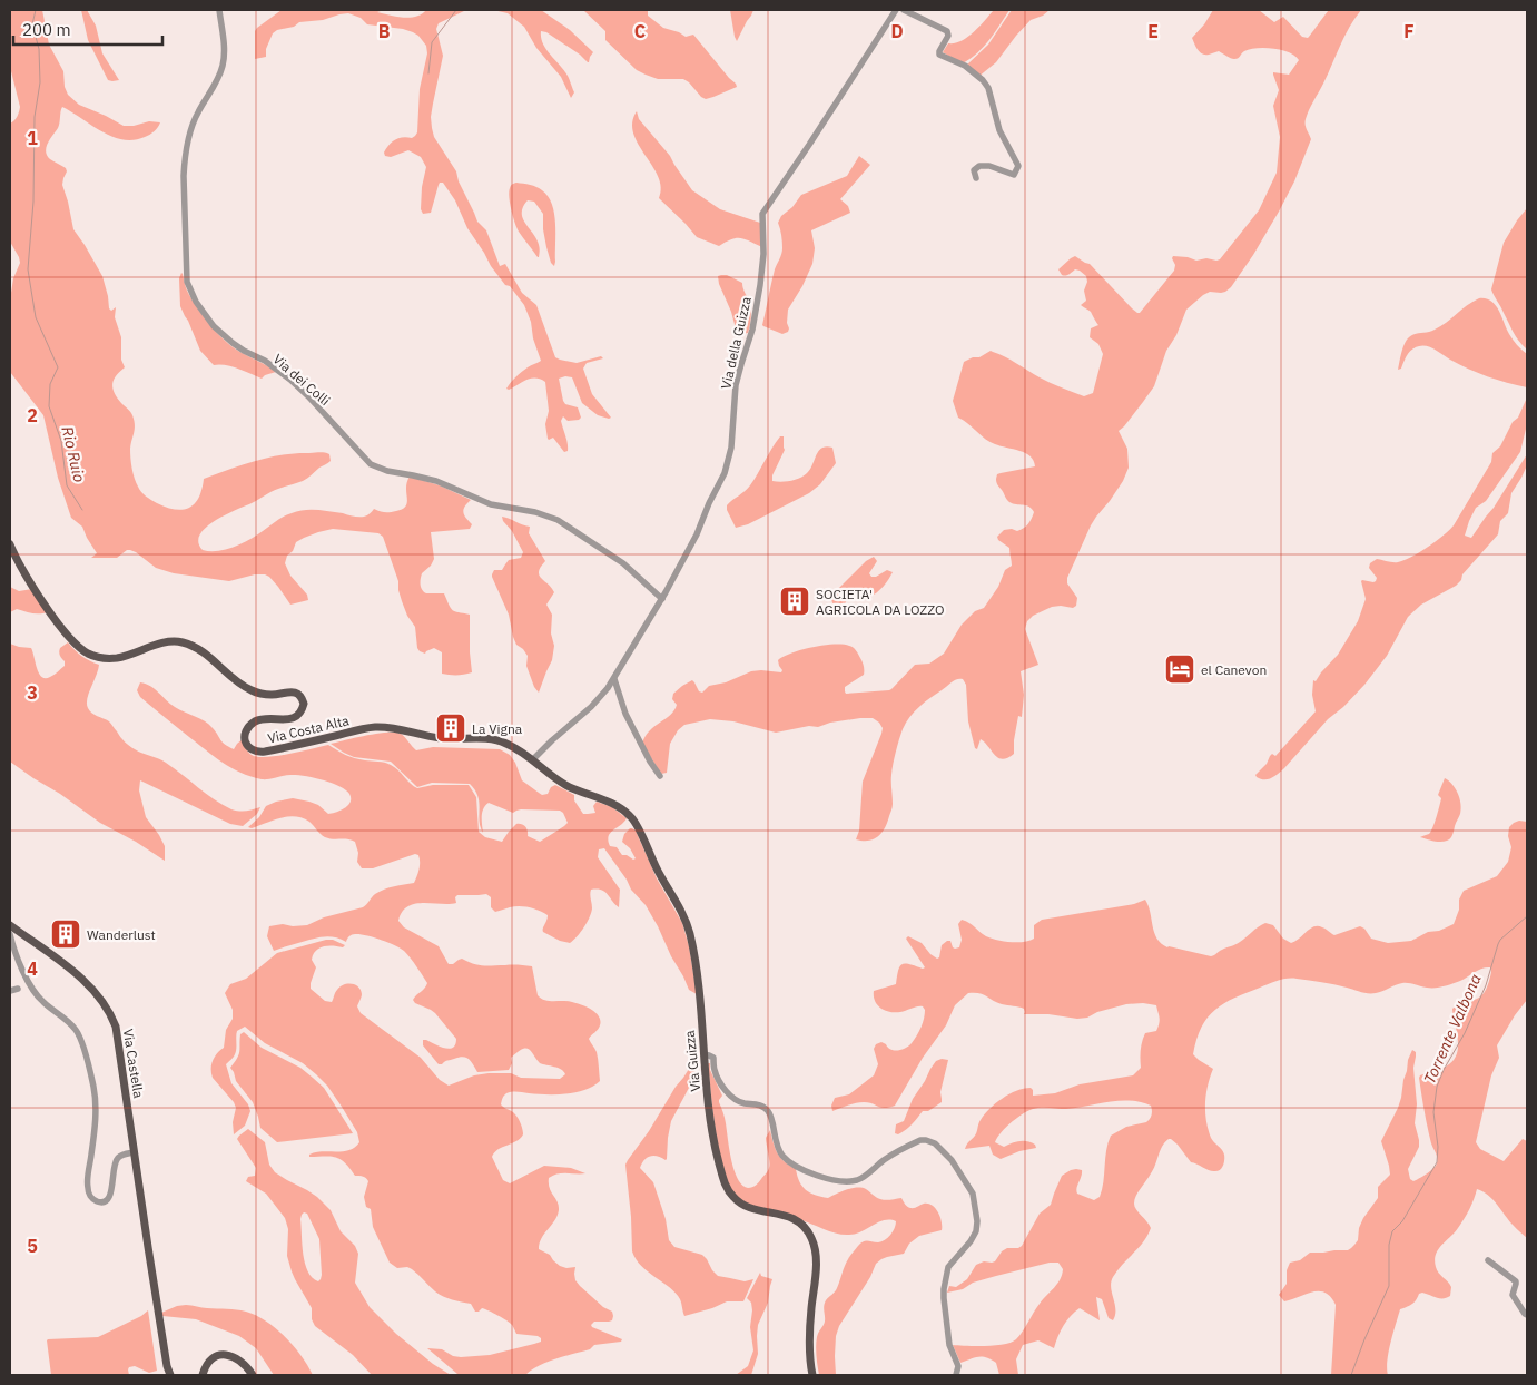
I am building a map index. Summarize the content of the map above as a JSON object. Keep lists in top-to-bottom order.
{
  "streets": {
    "main road": ["Via Costa Alta", "Via Guizza", "Via Castella"],
    "street": ["Via della Guizza", "Via dei Colli"]
  },
  "crossings": [
    ["Via della Guizza", "Via dei Colli"],
    ["Via della Guizza", "Via Costa Alta"],
    ["Via della Guizza", "Via Guizza"],
    ["Via Costa Alta", "Via Guizza"]
  ],
  "water": ["Rio Ruio", "Torrente Valbona"],
  "places": {
    "building": ["SOCIETA' AGRICOLA DA LOZZO", "La Vigna", "Wanderlust"],
    "hotel": ["el Canevon"]
  },
  "scale_bar": "200 m",
  "grid": {
    "columns": [
      "B",
      "C",
      "D",
      "E",
      "F"
    ],
    "rows": [
      "1",
      "2",
      "3",
      "4",
      "5"
    ]
  }
}
